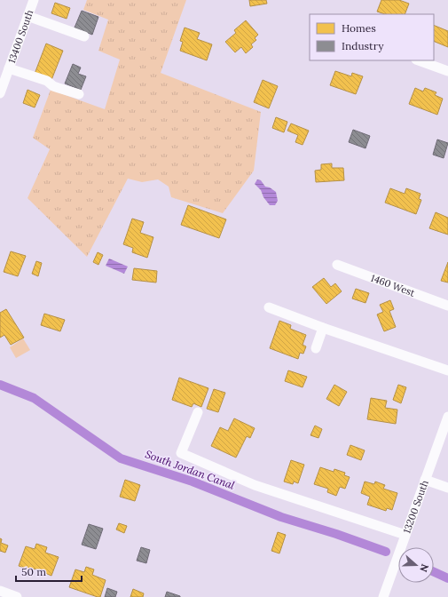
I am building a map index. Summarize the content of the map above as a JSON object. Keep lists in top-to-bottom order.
{
  "streets": {
    "street": ["13400 South", "1460 West", "13200 South"]
  },
  "water": ["South Jordan Canal"],
  "legend": ["Homes", "Industry"],
  "scale_bar": "50 m",
  "north": "right"
}
